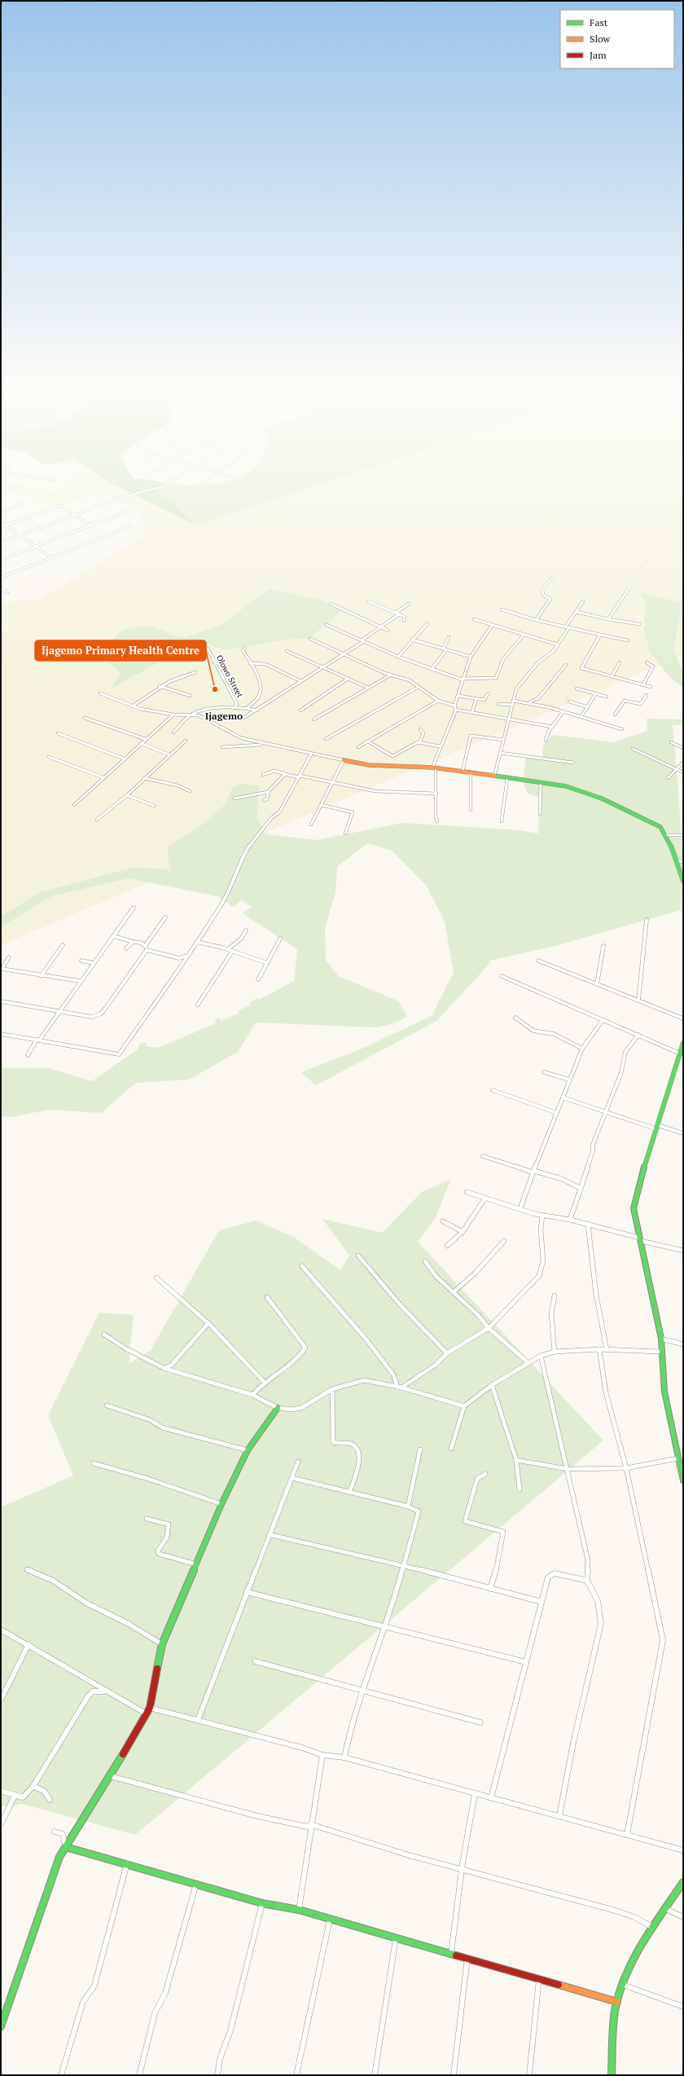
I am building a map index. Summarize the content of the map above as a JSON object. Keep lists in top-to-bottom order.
{
  "streets": {
    "street": ["Olowo Street"]
  },
  "districts": ["Ijagemo"],
  "places": ["Ijagemo Primary Health Centre"],
  "legend": ["Fast", "Slow", "Jam"]
}
